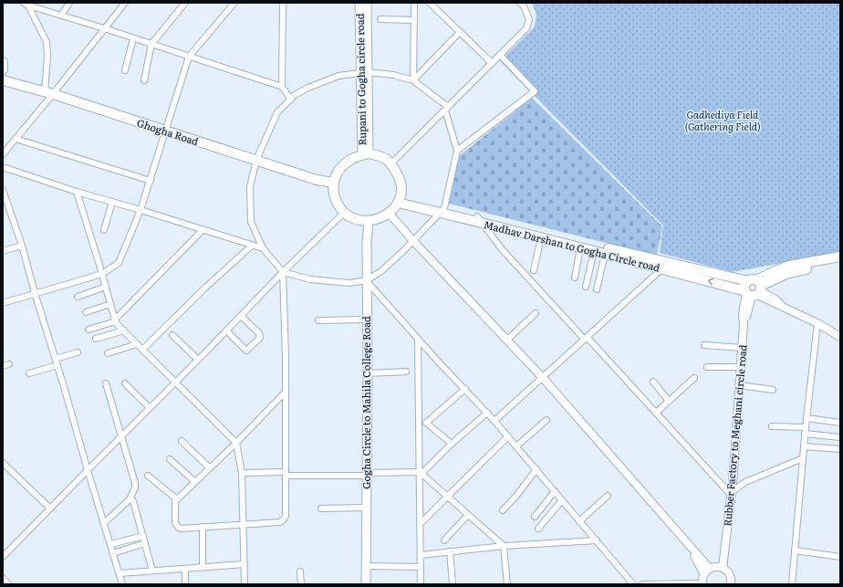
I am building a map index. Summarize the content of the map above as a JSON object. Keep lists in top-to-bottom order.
{
  "streets": {
    "main road": [
      "Rupani to Gogha circle road",
      "Ghogha Road",
      "Madhav Darshan to Gogha Circle road",
      "Gogha Circle to Mahila College Road"
    ],
    "street": ["Rubber Factory to Meghani circle road"]
  },
  "crossings": [
    ["Rupani to Gogha circle road", "Ghogha Road"],
    ["Rupani to Gogha circle road", "Madhav Darshan to Gogha Circle road"],
    ["Rupani to Gogha circle road", "Gogha Circle to Mahila College Road"],
    ["Ghogha Road", "Madhav Darshan to Gogha Circle road"],
    ["Ghogha Road", "Gogha Circle to Mahila College Road"],
    ["Madhav Darshan to Gogha Circle road", "Gogha Circle to Mahila College Road"],
    ["Madhav Darshan to Gogha Circle road", "Rubber Factory to Meghani circle road"]
  ],
  "parks": ["Gadhediya Field (Gathering Field)"]
}
